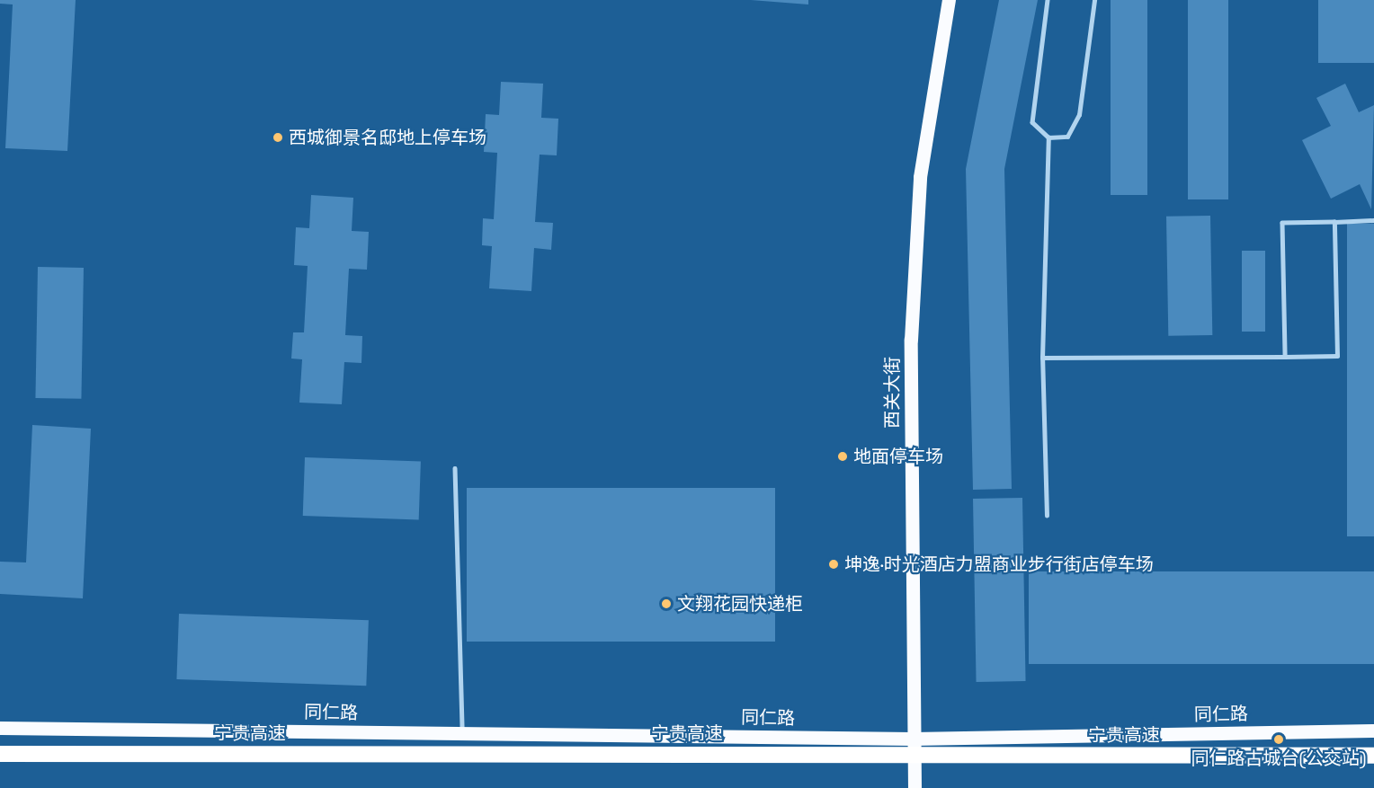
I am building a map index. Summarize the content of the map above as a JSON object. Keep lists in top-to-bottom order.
{
  "streets": {
    "highway": ["宁贵高速"],
    "main road": ["西关大街", "同仁路"]
  },
  "crossings": [
    ["西关大街", "同仁路"]
  ],
  "places": [
    "西城御景名邸地上停车场",
    "地面停车场",
    "坤逸·时光酒店力盟商业步行街店停车场",
    "文翔花园快递柜",
    "同仁路古城台(公交站)"
  ]
}
